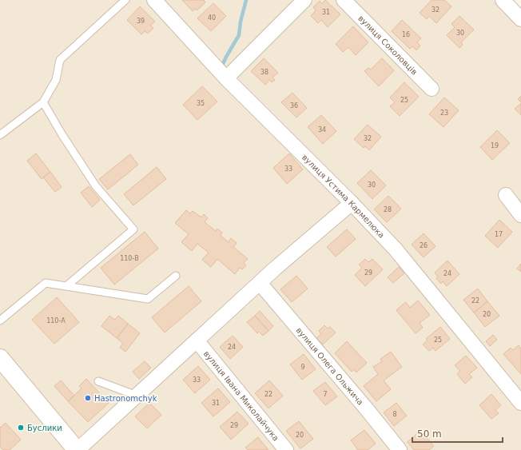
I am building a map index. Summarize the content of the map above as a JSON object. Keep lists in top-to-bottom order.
{
  "streets": {
    "street": [
      "вулиця Соколовців",
      "вулиця Устима Кармелюка",
      "вулиця Олега Ольжича",
      "вулиця Івана Миколайчука"
    ]
  },
  "places": ["Hastronomchyk", "Буслики"],
  "house_numbers": [
    "32",
    "31",
    "40",
    "39",
    "30",
    "16",
    "38",
    "25",
    "35",
    "36",
    "23",
    "34",
    "32",
    "19",
    "33",
    "30",
    "28",
    "17",
    "26",
    "110-В",
    "29",
    "24",
    "22",
    "20",
    "110-А",
    "25",
    "24",
    "9",
    "33",
    "22",
    "7",
    "31",
    "8",
    "29",
    "20"
  ],
  "scale_bar": "50 m"
}
